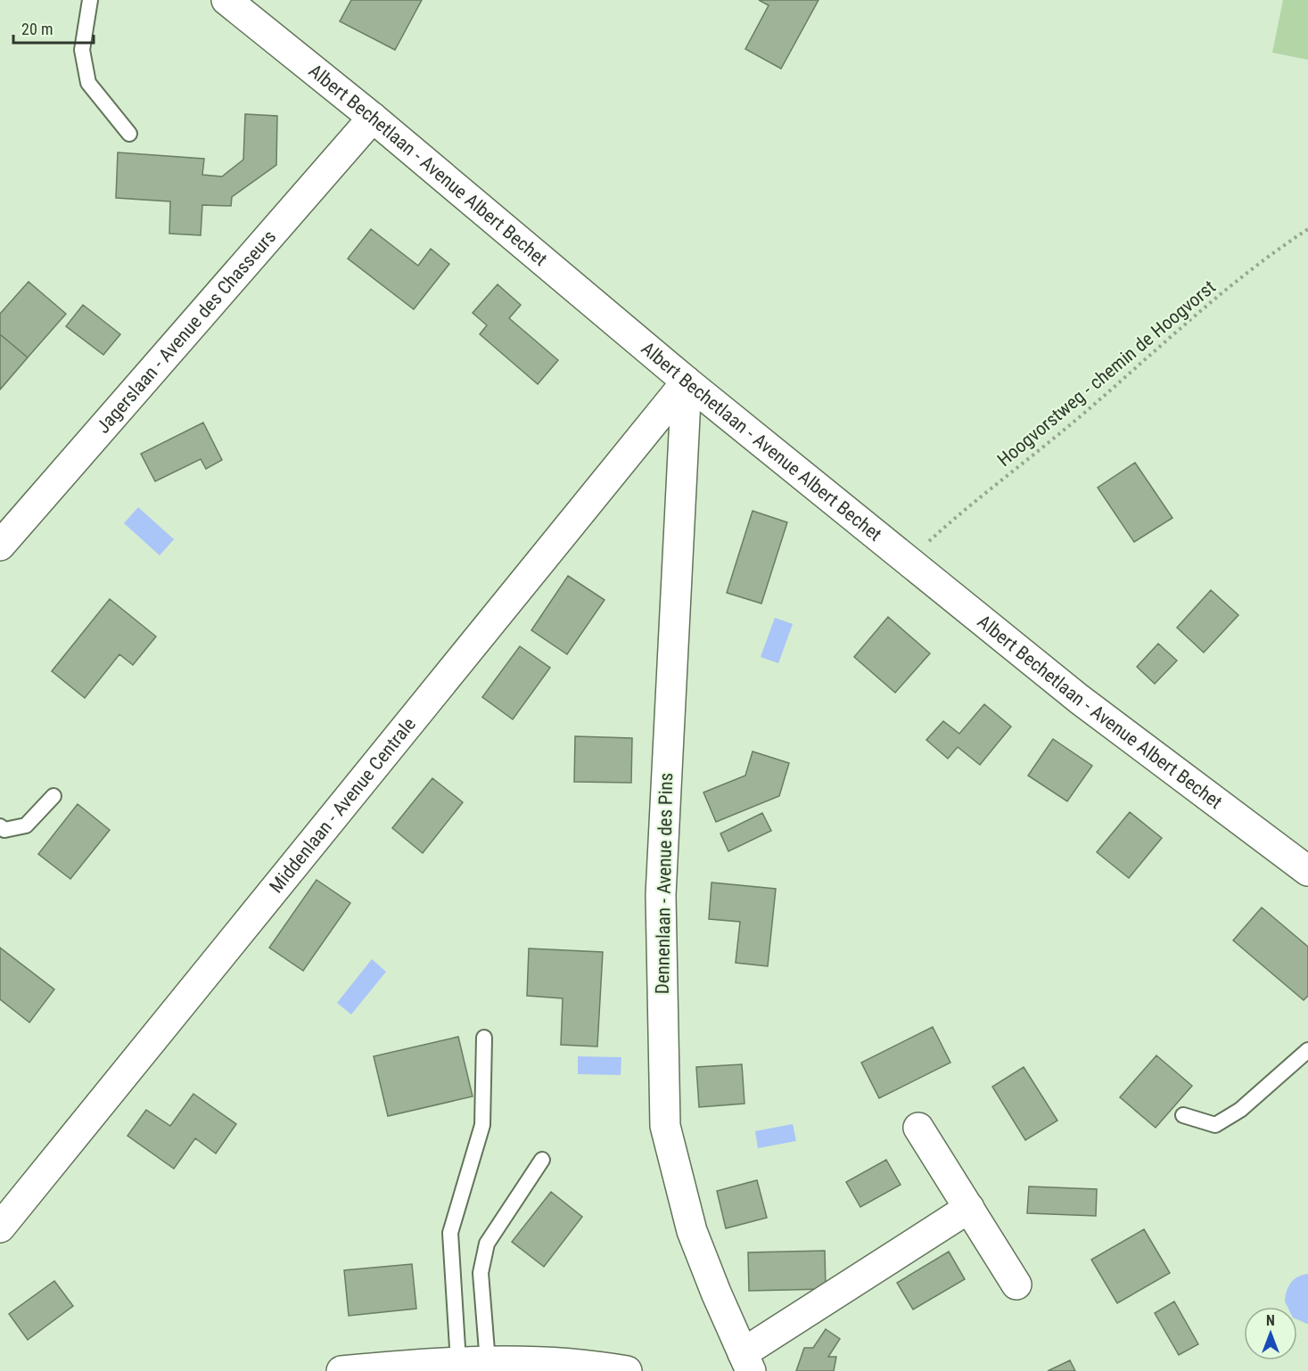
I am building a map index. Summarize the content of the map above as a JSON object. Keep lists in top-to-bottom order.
{
  "streets": {
    "street": [
      "Albert Bechetlaan - Avenue Albert Bechet",
      "Jagerslaan - Avenue des Chasseurs",
      "Middenlaan - Avenue Centrale",
      "Dennenlaan - Avenue des Pins"
    ],
    "path": ["Hoogvorstweg - chemin de Hoogvorst"]
  },
  "crossings": [
    ["Albert Bechetlaan - Avenue Albert Bechet", "Jagerslaan - Avenue des Chasseurs"],
    ["Albert Bechetlaan - Avenue Albert Bechet", "Middenlaan - Avenue Centrale"],
    ["Albert Bechetlaan - Avenue Albert Bechet", "Dennenlaan - Avenue des Pins"],
    ["Middenlaan - Avenue Centrale", "Dennenlaan - Avenue des Pins"]
  ],
  "scale_bar": "20 m",
  "north": "top"
}
